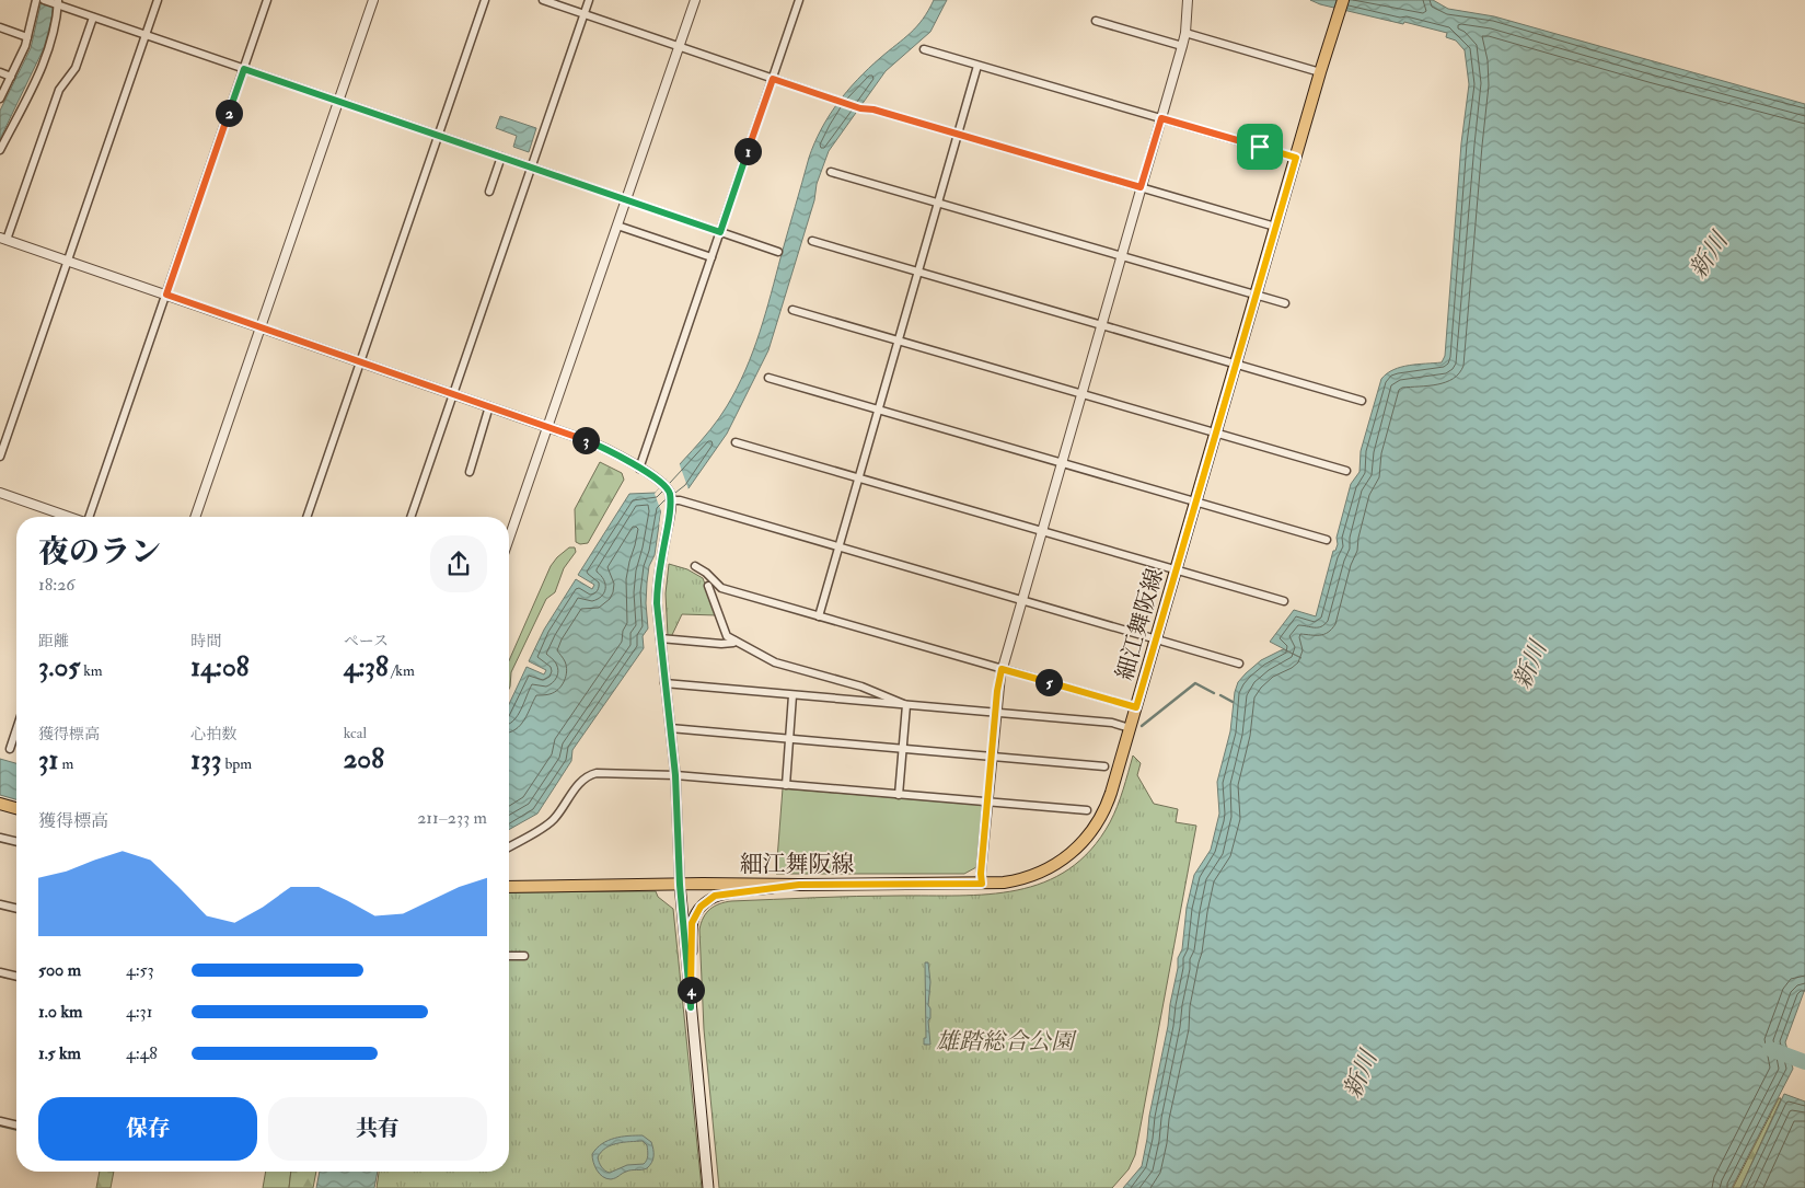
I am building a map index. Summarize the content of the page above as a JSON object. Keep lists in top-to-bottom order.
{
  "streets": {
    "main road": ["細江舞阪線"]
  },
  "water": ["新川"],
  "parks": ["雄踏総合公園"],
  "page": {
    "pins": [
      "2",
      "1",
      "3",
      "5",
      "4"
    ],
    "heading": ["夜のラン", "18:26"],
    "stats": [
      ["距離", "3.05 km"],
      ["時間", "14:08"],
      ["ペース", "4:38 /km"],
      ["獲得標高", "31 m"],
      ["心拍数", "133 bpm"],
      ["kcal", "208"]
    ],
    "chart": ["獲得標高", "211–233 m"],
    "list": [
      {
        "name": "500 m",
        "note": "4:53"
      },
      {
        "name": "1.0 km",
        "note": "4:31"
      },
      {
        "name": "1.5 km",
        "note": "4:48"
      }
    ],
    "buttons": ["保存", "共有"]
  }
}
